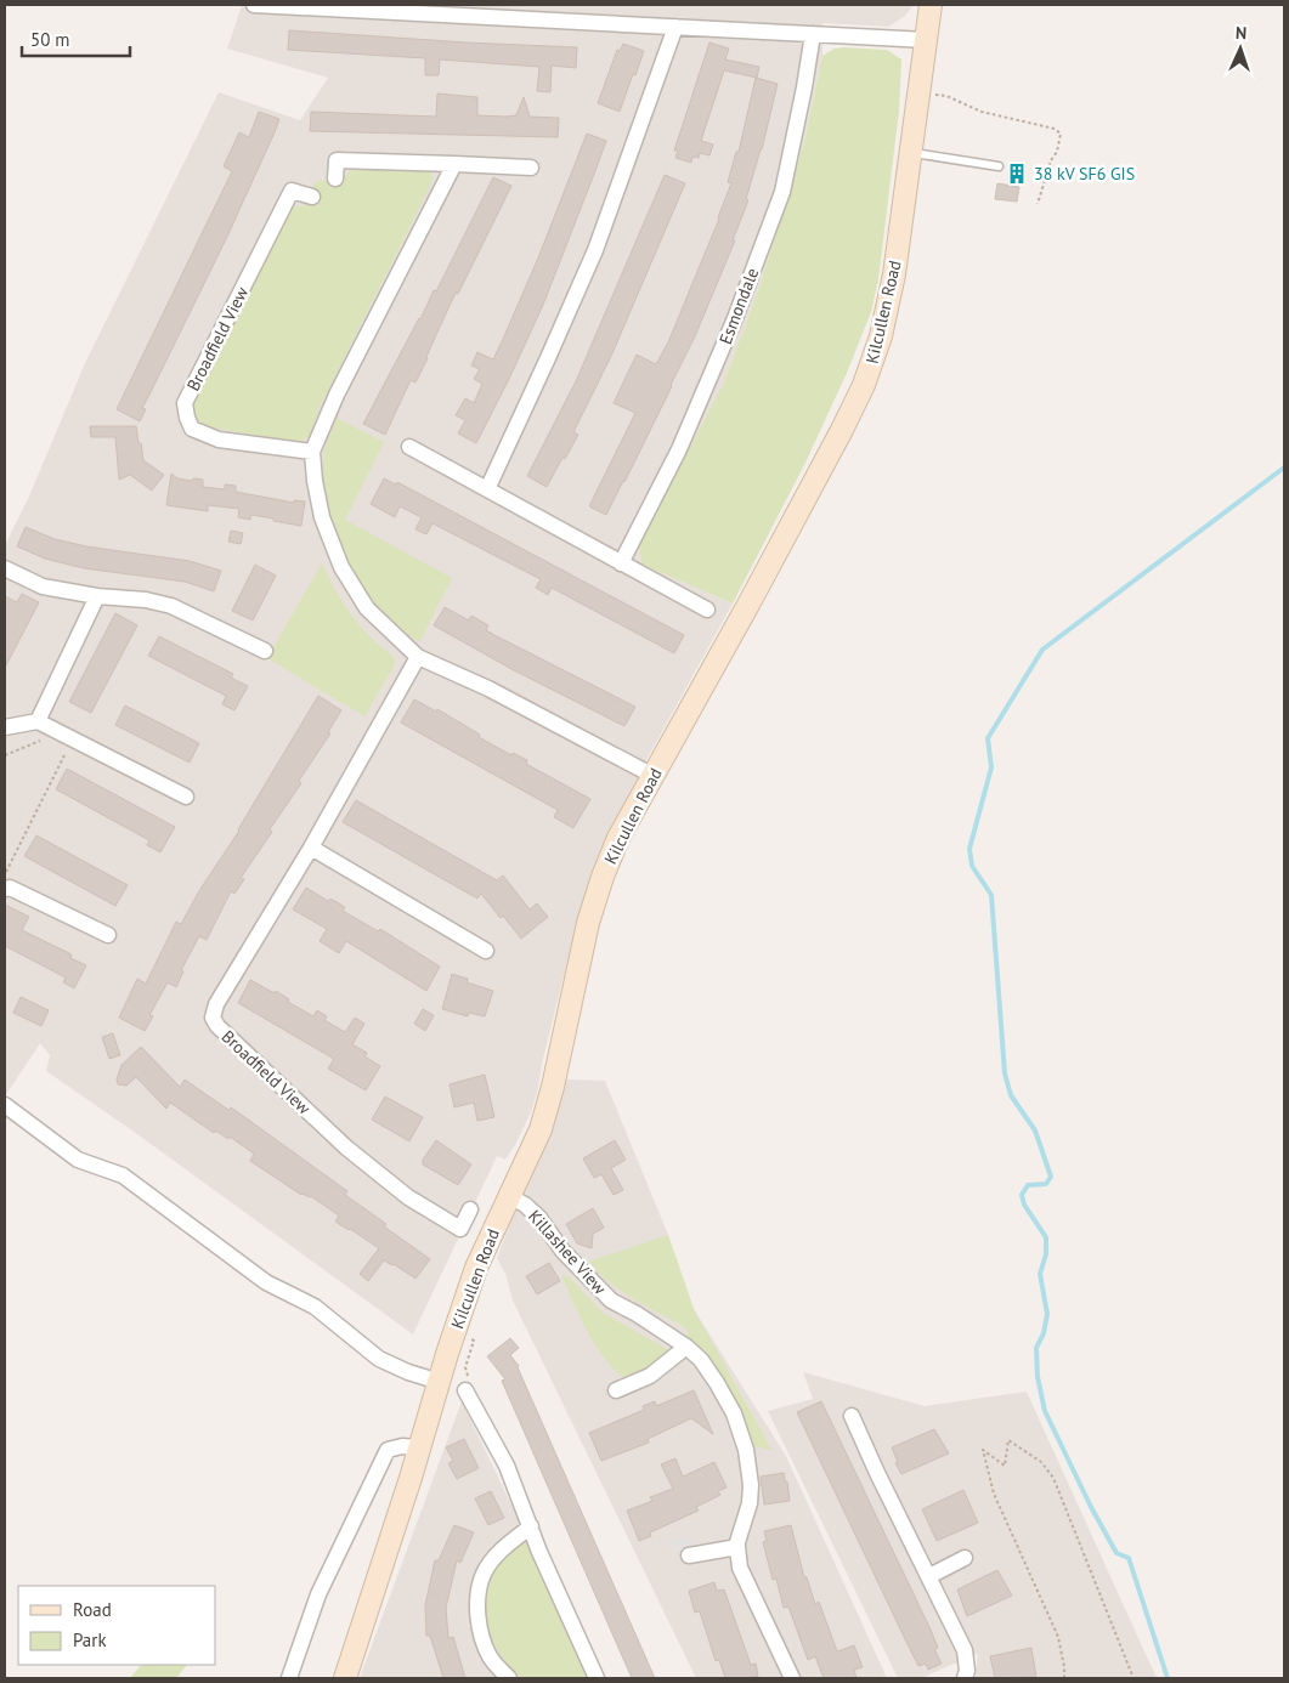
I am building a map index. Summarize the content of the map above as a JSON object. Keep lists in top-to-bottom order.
{
  "streets": {
    "main road": ["Kilcullen Road"],
    "street": ["Esmondale", "Broadfield View", "Killashee View"]
  },
  "crossings": [
    ["Kilcullen Road", "Killashee View"]
  ],
  "places": {
    "building": ["38 kV SF6 GIS"]
  },
  "legend": ["Road", "Park"],
  "scale_bar": "50 m",
  "north": "top"
}
